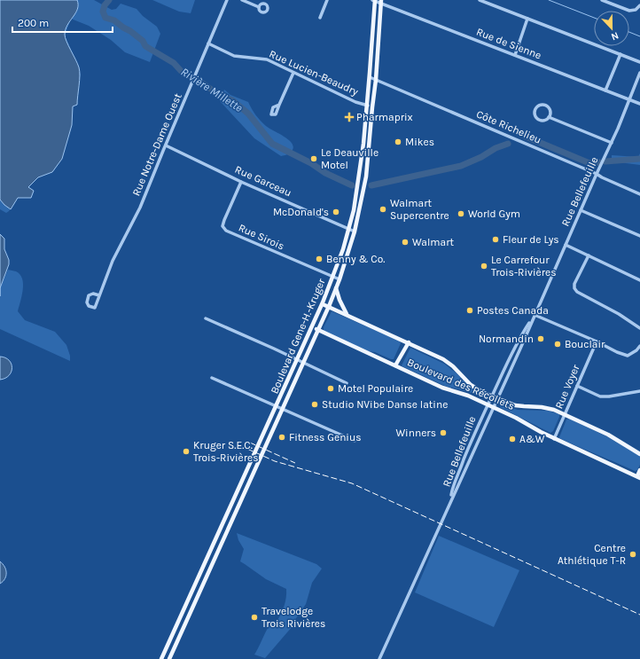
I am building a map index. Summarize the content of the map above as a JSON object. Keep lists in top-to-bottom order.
{
  "streets": {
    "main road": ["Boulevard Gene-H.-Kruger", "Boulevard des Récollets"],
    "street": [
      "Rue de Sienne",
      "Rue Lucien-Beaudry",
      "Côte Richelieu",
      "Rue Notre-Dame Ouest",
      "Rue Garceau",
      "Rue Bellefeuille",
      "Rue Sirois",
      "Rue Voyer"
    ]
  },
  "crossings": [
    ["Rue de Sienne", "Rue Bellefeuille"],
    ["Rue de Sienne", "Boulevard Gene-H.-Kruger"],
    ["Rue Lucien-Beaudry", "Rue Notre-Dame Ouest"],
    ["Rue Lucien-Beaudry", "Boulevard Gene-H.-Kruger"],
    ["Côte Richelieu", "Rue Bellefeuille"],
    ["Côte Richelieu", "Boulevard Gene-H.-Kruger"],
    ["Rue Notre-Dame Ouest", "Rue Garceau"],
    ["Rue Garceau", "Rue Sirois"],
    ["Rue Garceau", "Boulevard Gene-H.-Kruger"],
    ["Rue Bellefeuille", "Boulevard des Récollets"],
    ["Rue Sirois", "Boulevard Gene-H.-Kruger"],
    ["Boulevard Gene-H.-Kruger", "Boulevard des Récollets"],
    ["Boulevard des Récollets", "Rue Voyer"]
  ],
  "water": ["Rivière Millette"],
  "places": {
    "health": ["Pharmaprix"],
    "other": [
      "Mikes",
      "Le Deauville Motel",
      "Walmart Supercentre",
      "McDonald's",
      "World Gym",
      "Fleur de Lys",
      "Walmart",
      "Benny & Co.",
      "Le Carrefour Trois-Rivières",
      "Postes Canada",
      "Normandin",
      "Bouclair",
      "Motel Populaire",
      "Studio NVibe Danse latine",
      "Winners",
      "Fitness Genius",
      "A&W",
      "Kruger S.E.C. Trois-Rivières",
      "Centre Athlétique T-R",
      "Travelodge Trois Rivières"
    ]
  },
  "scale_bar": "200 m",
  "north": "bottom"
}
